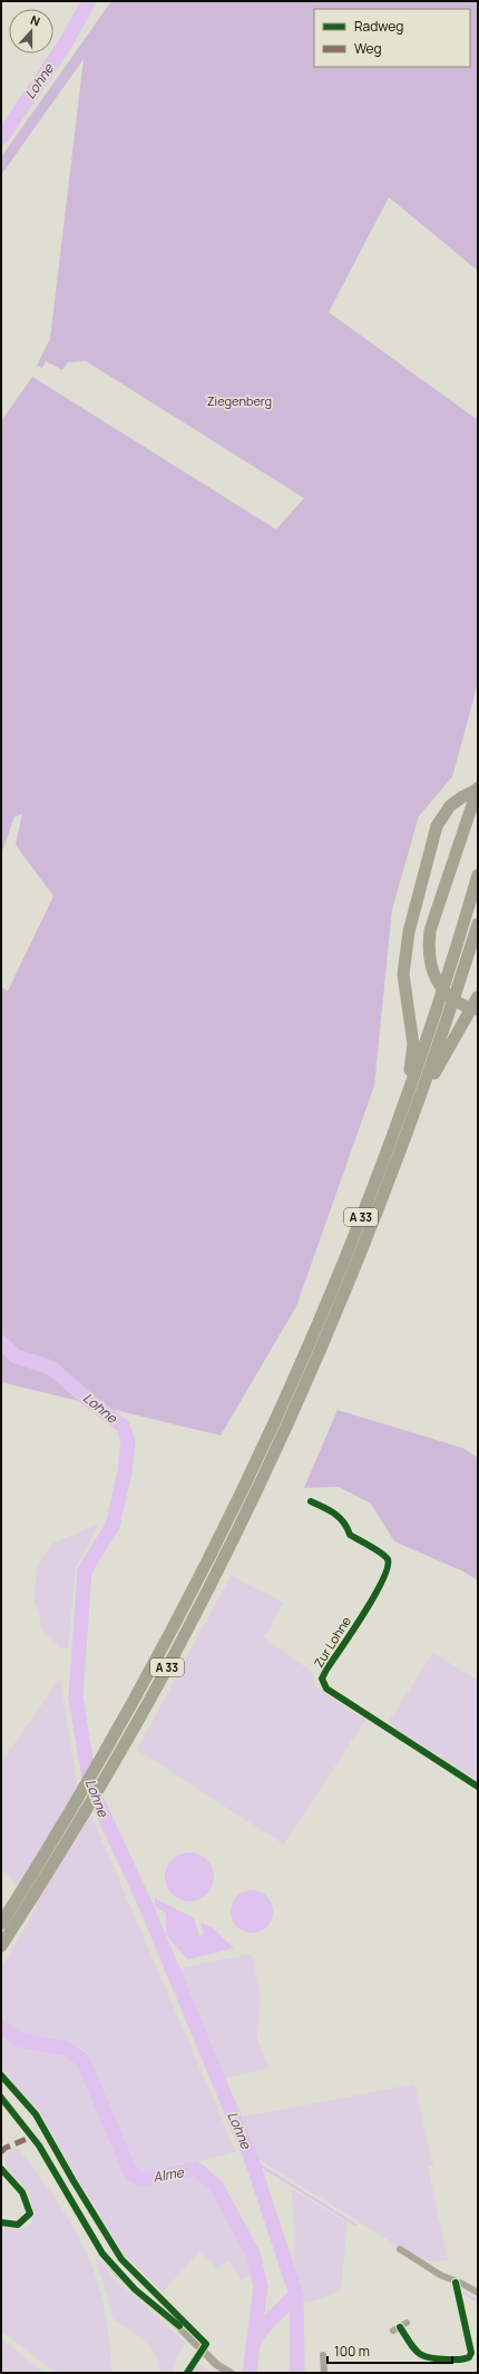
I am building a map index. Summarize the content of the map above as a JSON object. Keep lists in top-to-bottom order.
{
  "streets": {
    "highway": ["A 33"],
    "street": ["Zur Lohne"]
  },
  "water": ["Lohne", "Alme"],
  "parks": ["Ziegenberg"],
  "legend": ["Radweg", "Weg"],
  "scale_bar": "100 m",
  "north": "top"
}
